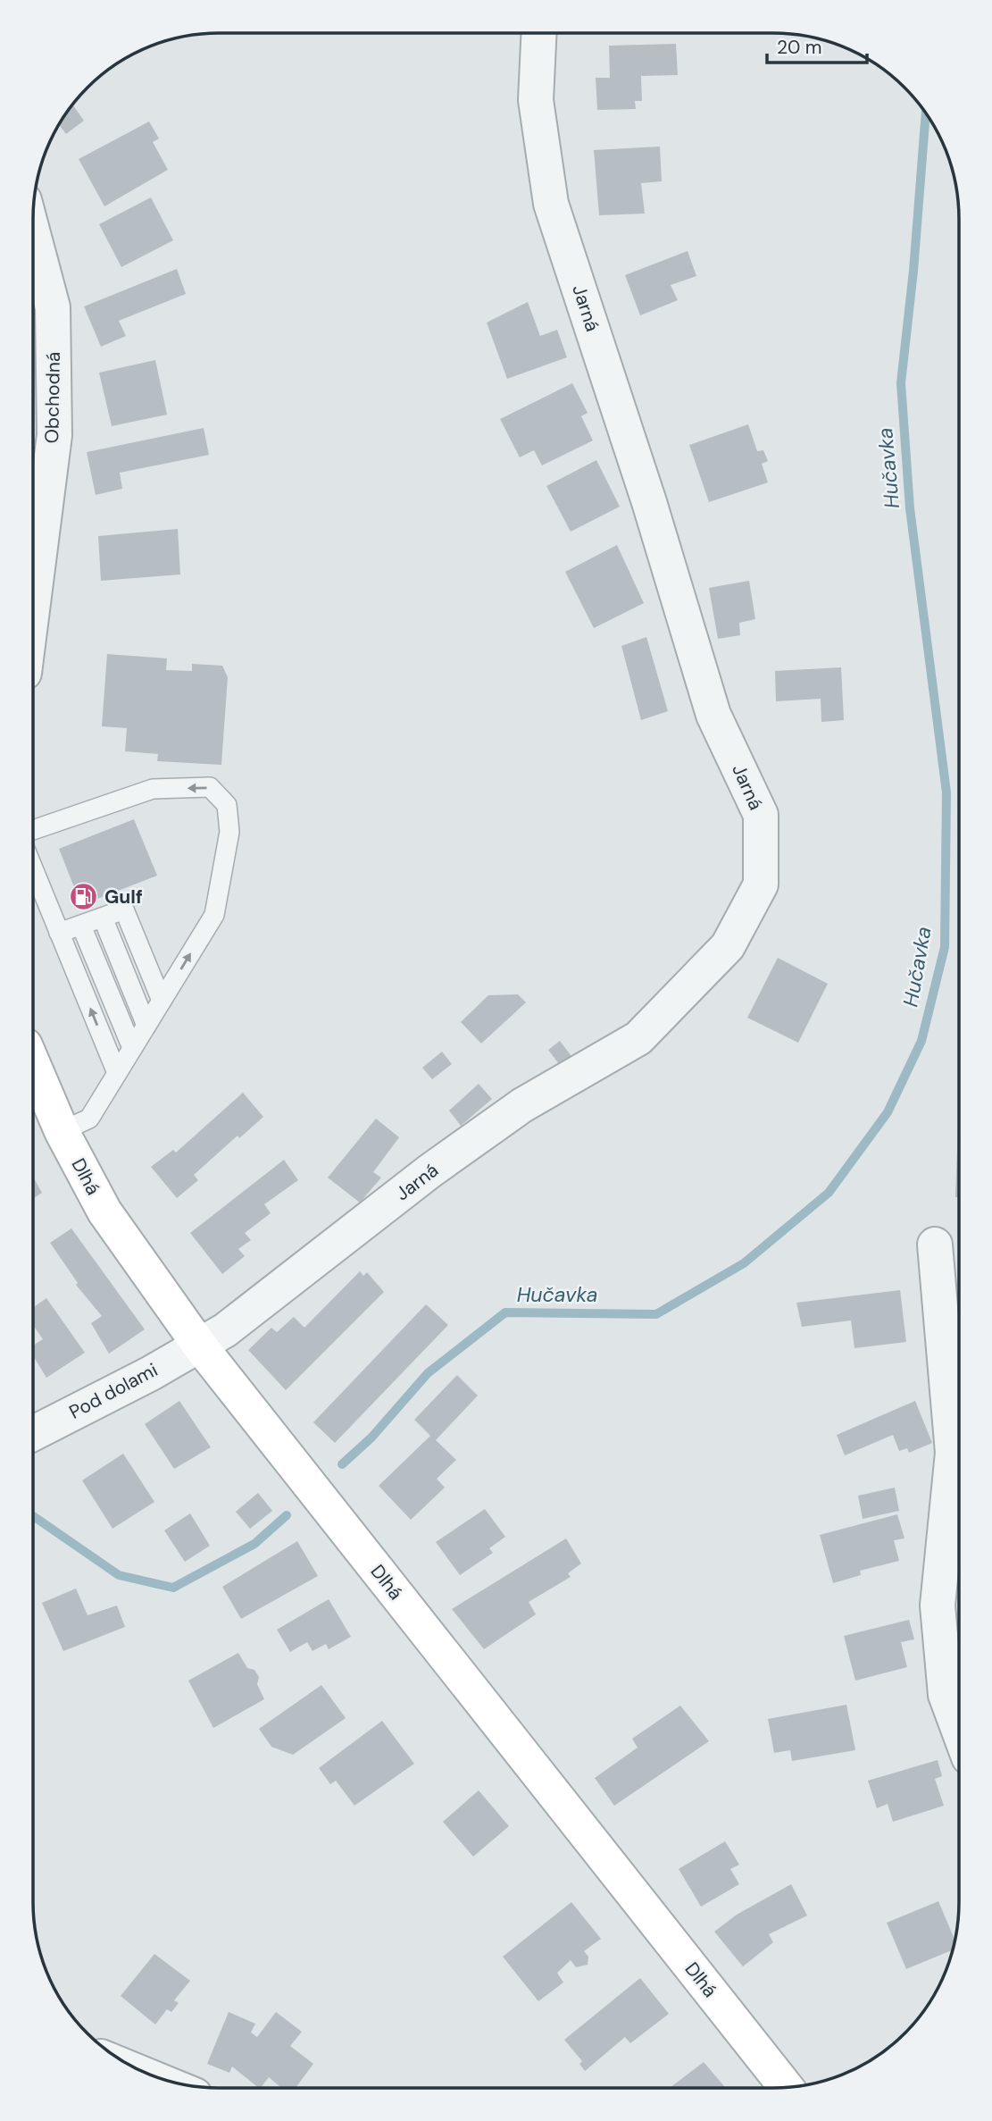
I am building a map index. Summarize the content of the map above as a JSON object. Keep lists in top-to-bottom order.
{
  "streets": {
    "street": [
      "Jarná",
      "Obchodná",
      "Dlhá",
      "Pod dolami"
    ]
  },
  "crossings": [
    ["Jarná", "Dlhá"],
    ["Jarná", "Pod dolami"],
    ["Dlhá", "Pod dolami"]
  ],
  "water": ["Hučavka"],
  "places": {
    "fuel station": ["Gulf"]
  },
  "scale_bar": "20 m"
}
